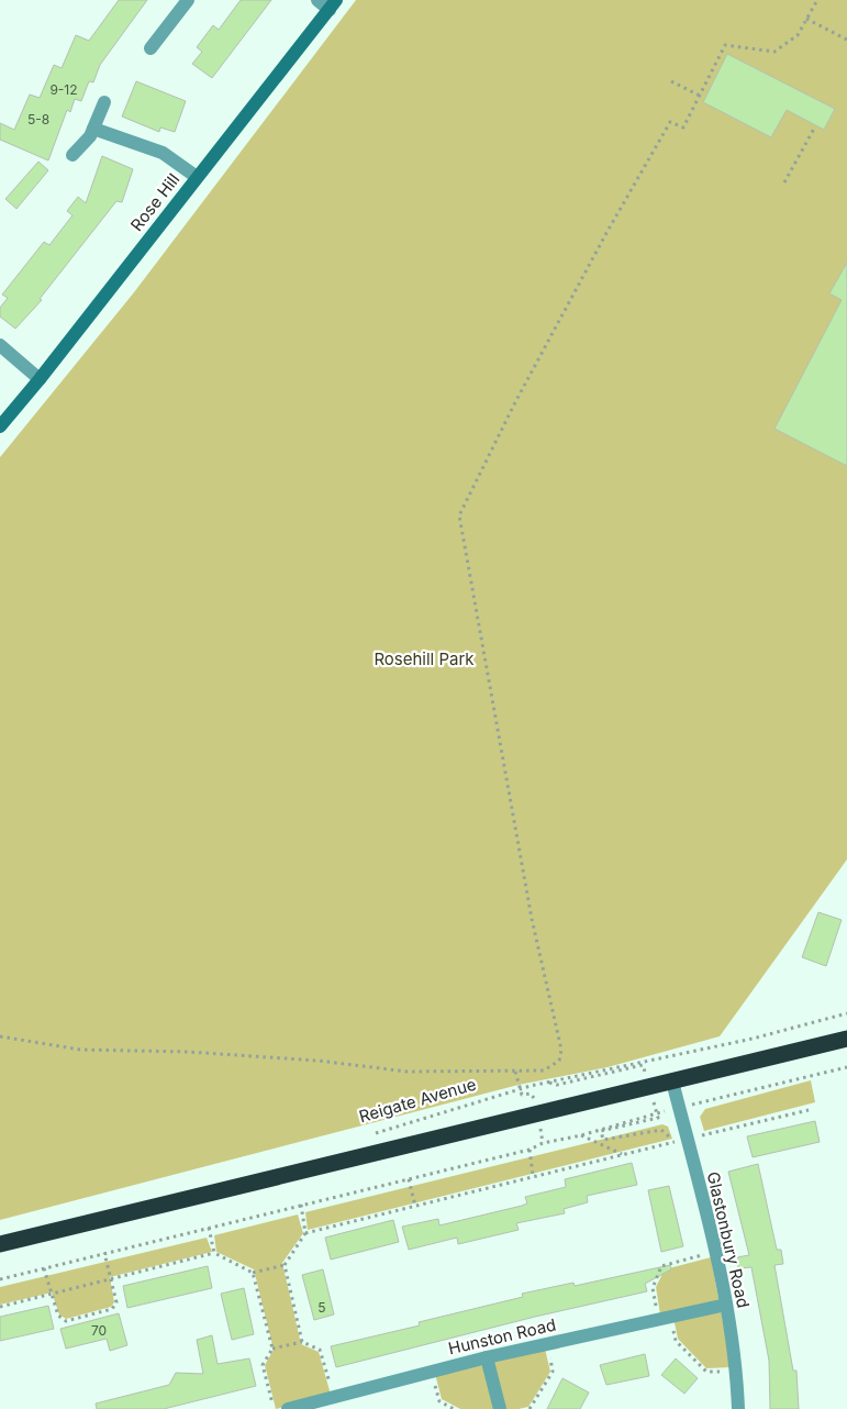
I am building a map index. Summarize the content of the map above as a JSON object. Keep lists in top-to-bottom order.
{
  "streets": {
    "main road": ["Rose Hill"],
    "street": ["Glastonbury Road", "Hunston Road"],
    "path": ["Reigate Avenue"]
  },
  "crossings": [
    ["Glastonbury Road", "Hunston Road"]
  ],
  "parks": ["Rosehill Park"],
  "house_numbers": [
    "9-12",
    "5-8",
    "5",
    "70"
  ]
}
